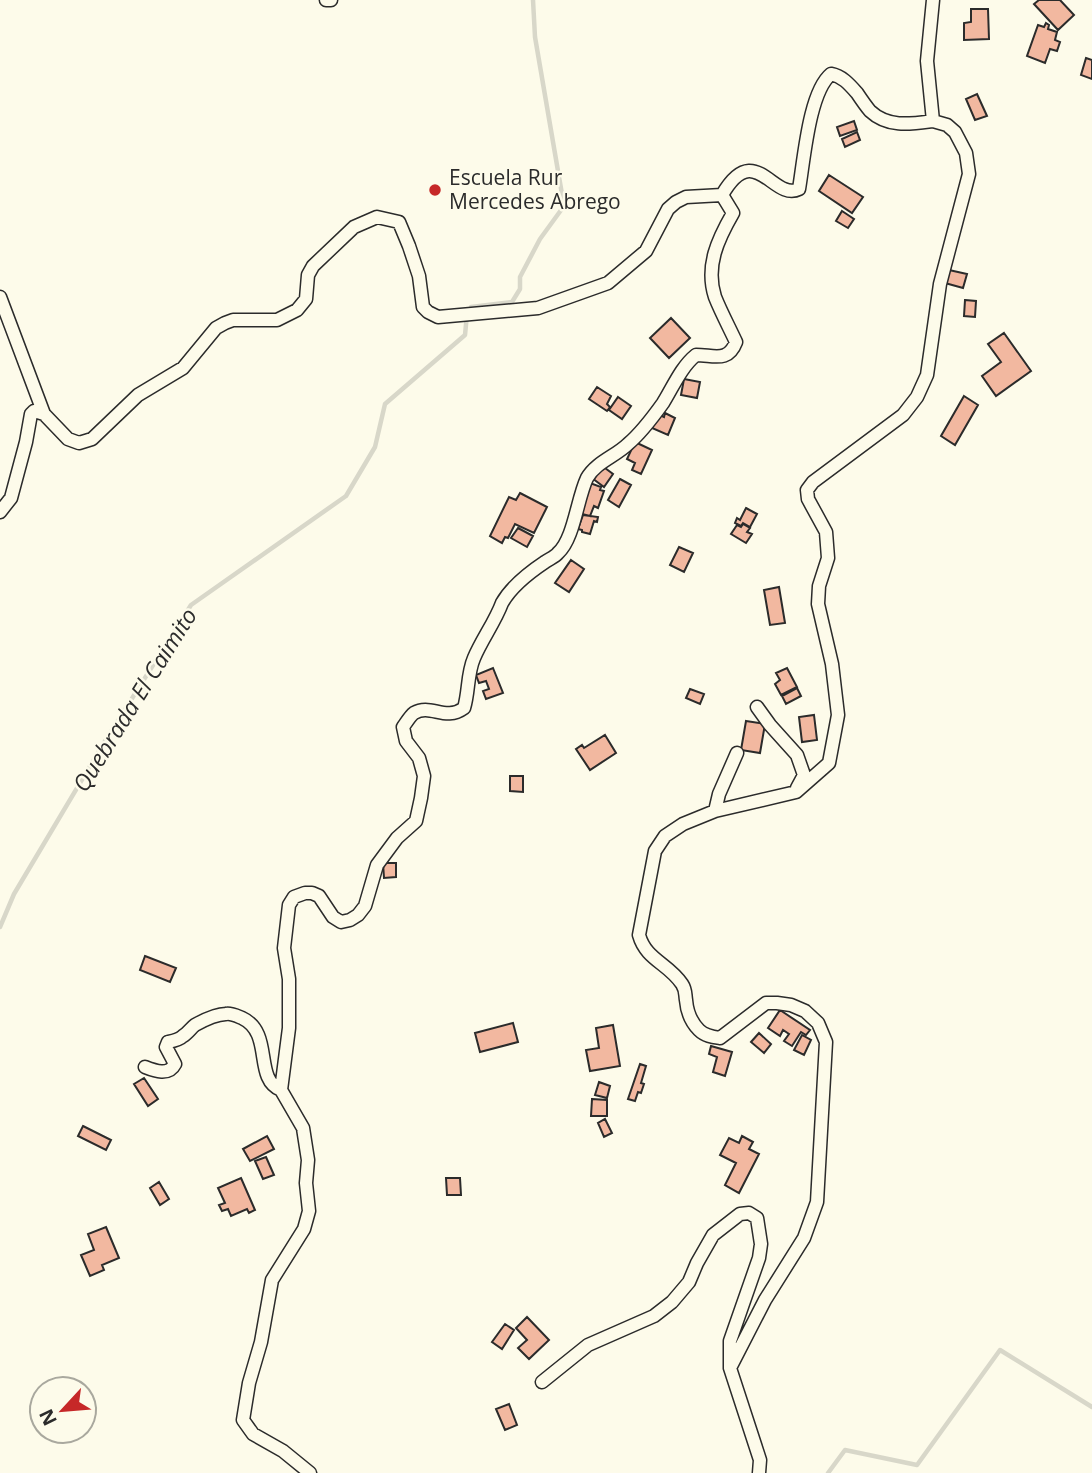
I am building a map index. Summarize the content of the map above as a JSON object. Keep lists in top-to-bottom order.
{
  "water": ["Quebrada El Caimito"],
  "places": ["Escuela Rur Mercedes Abrego"],
  "north": "bottom left"
}
